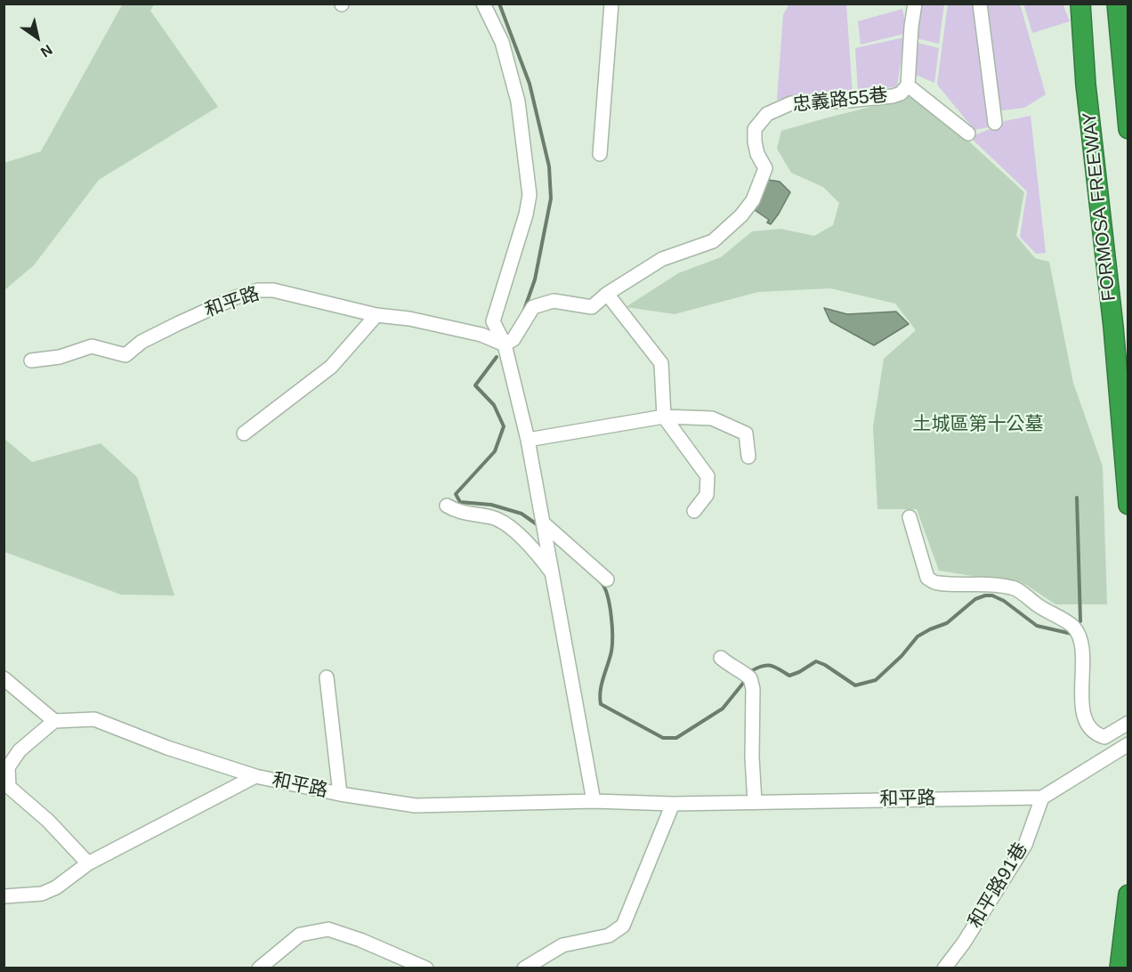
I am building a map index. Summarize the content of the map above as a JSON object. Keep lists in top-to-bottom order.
{
  "streets": {
    "highway": ["FORMOSA FREEWAY"],
    "street": ["忠義路55巷", "和平路", "和平路91巷"]
  },
  "crossings": [
    ["和平路", "和平路91巷"]
  ],
  "parks": ["土城區第十公墓"],
  "north": "bottom right"
}
